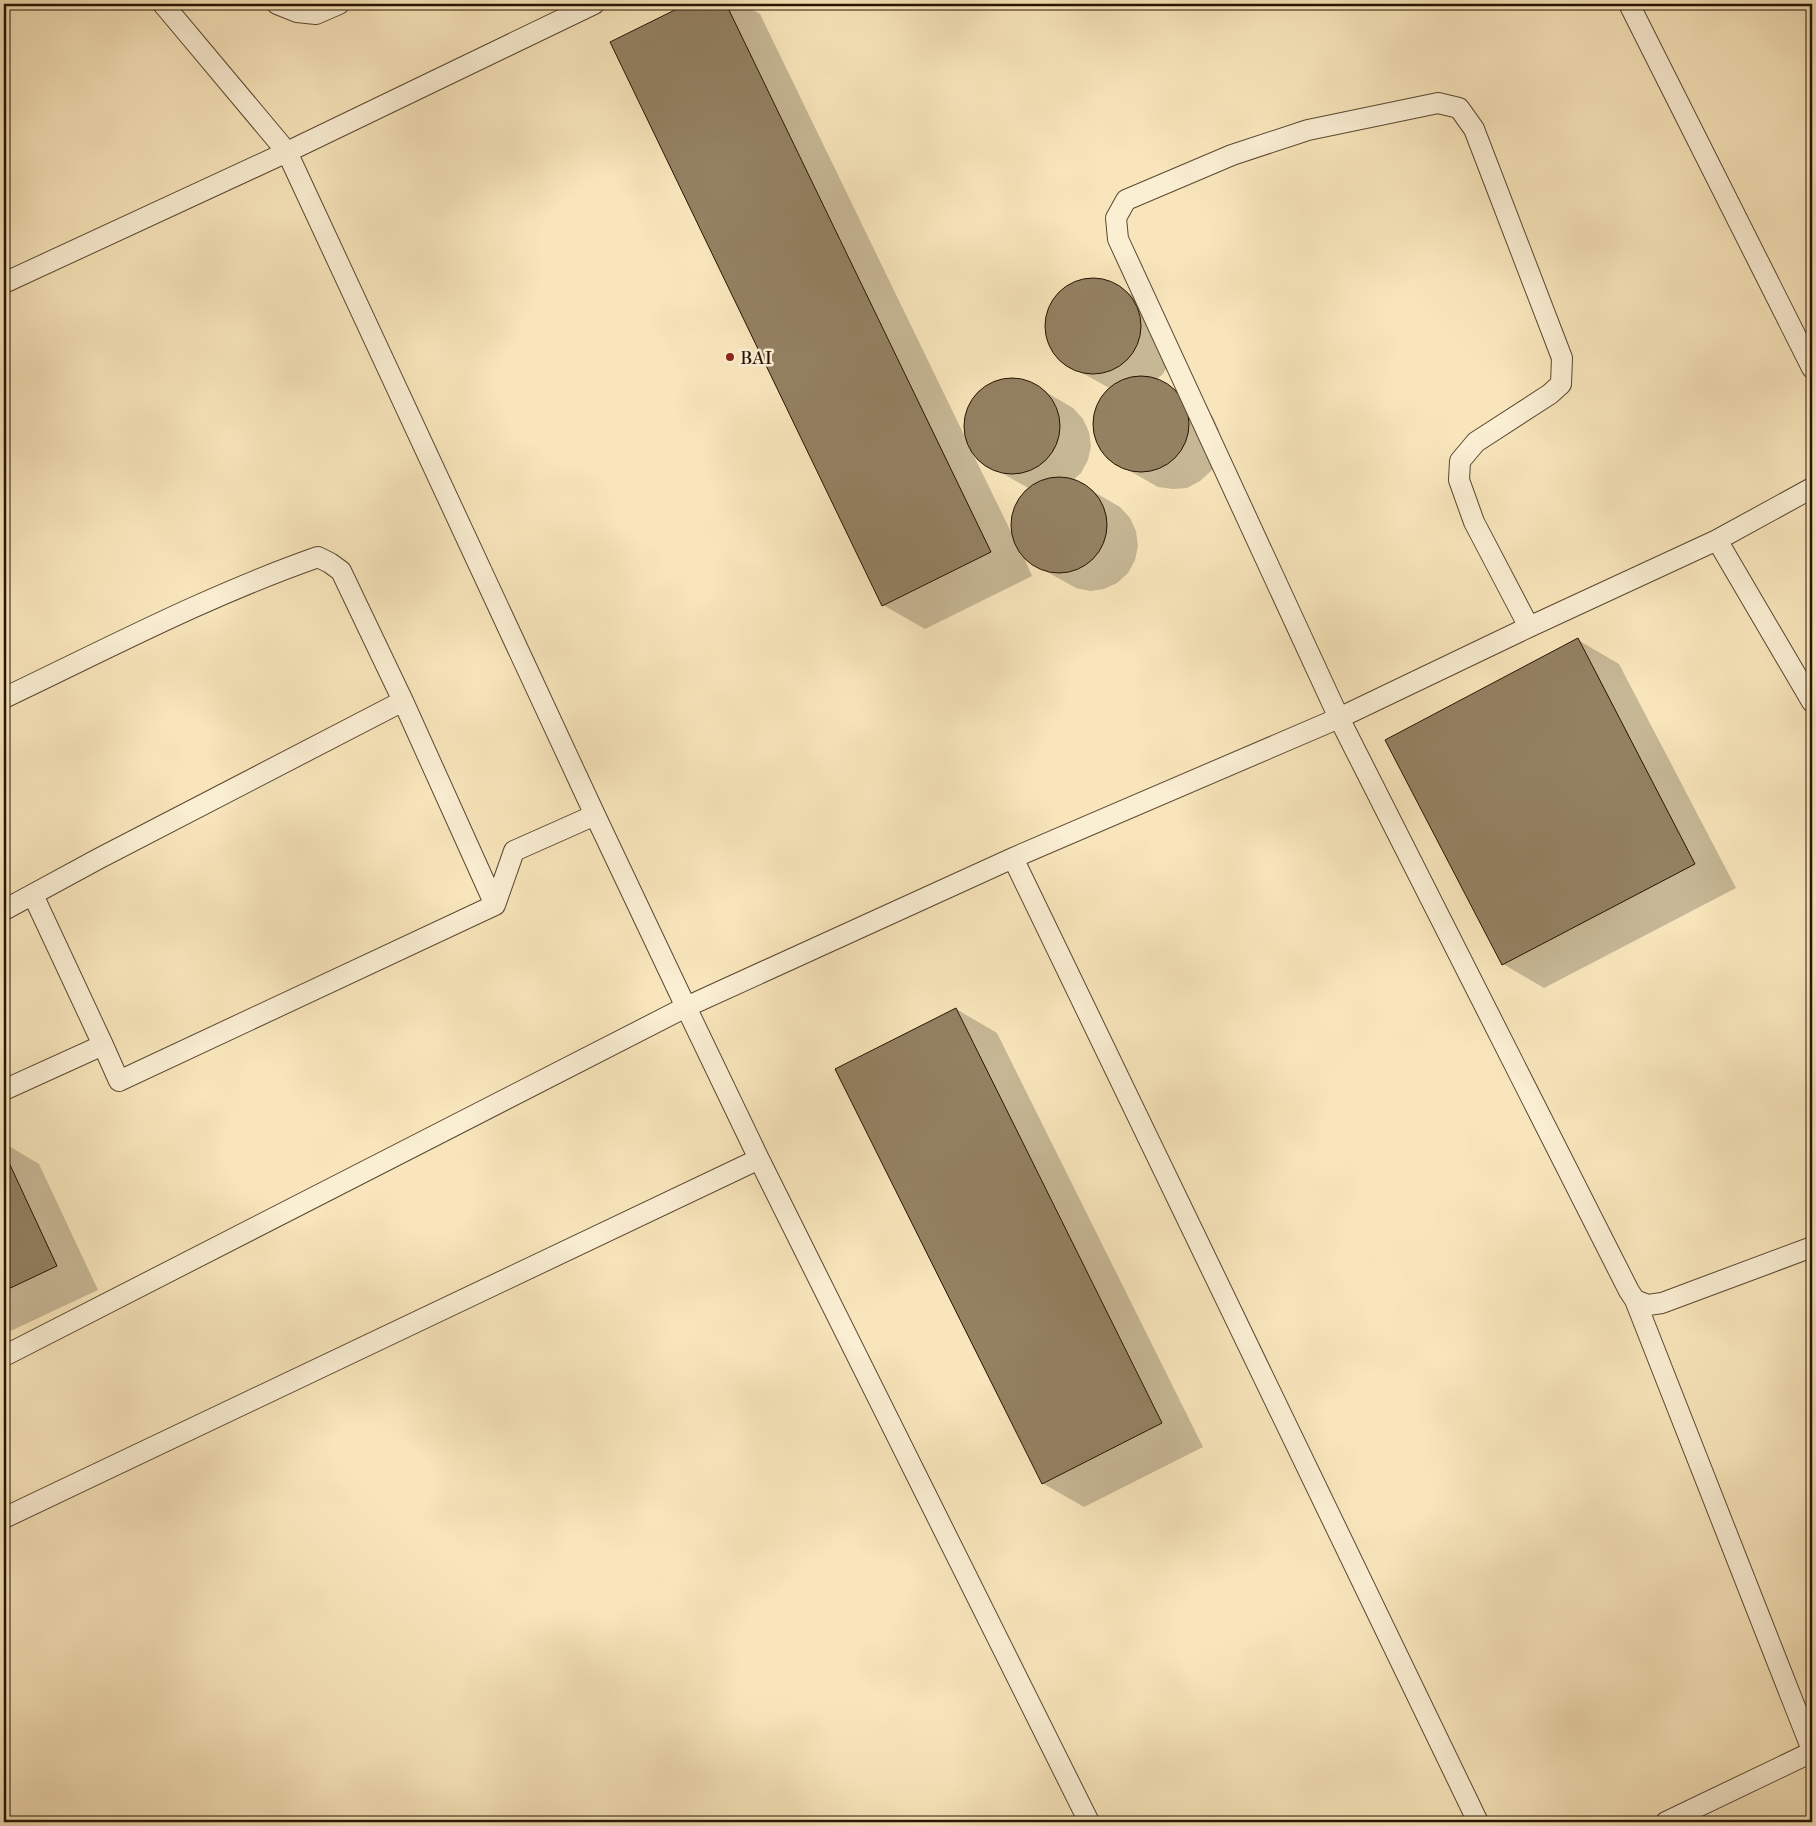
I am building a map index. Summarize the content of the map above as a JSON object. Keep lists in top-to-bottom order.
{
  "places": ["BAI"]
}
